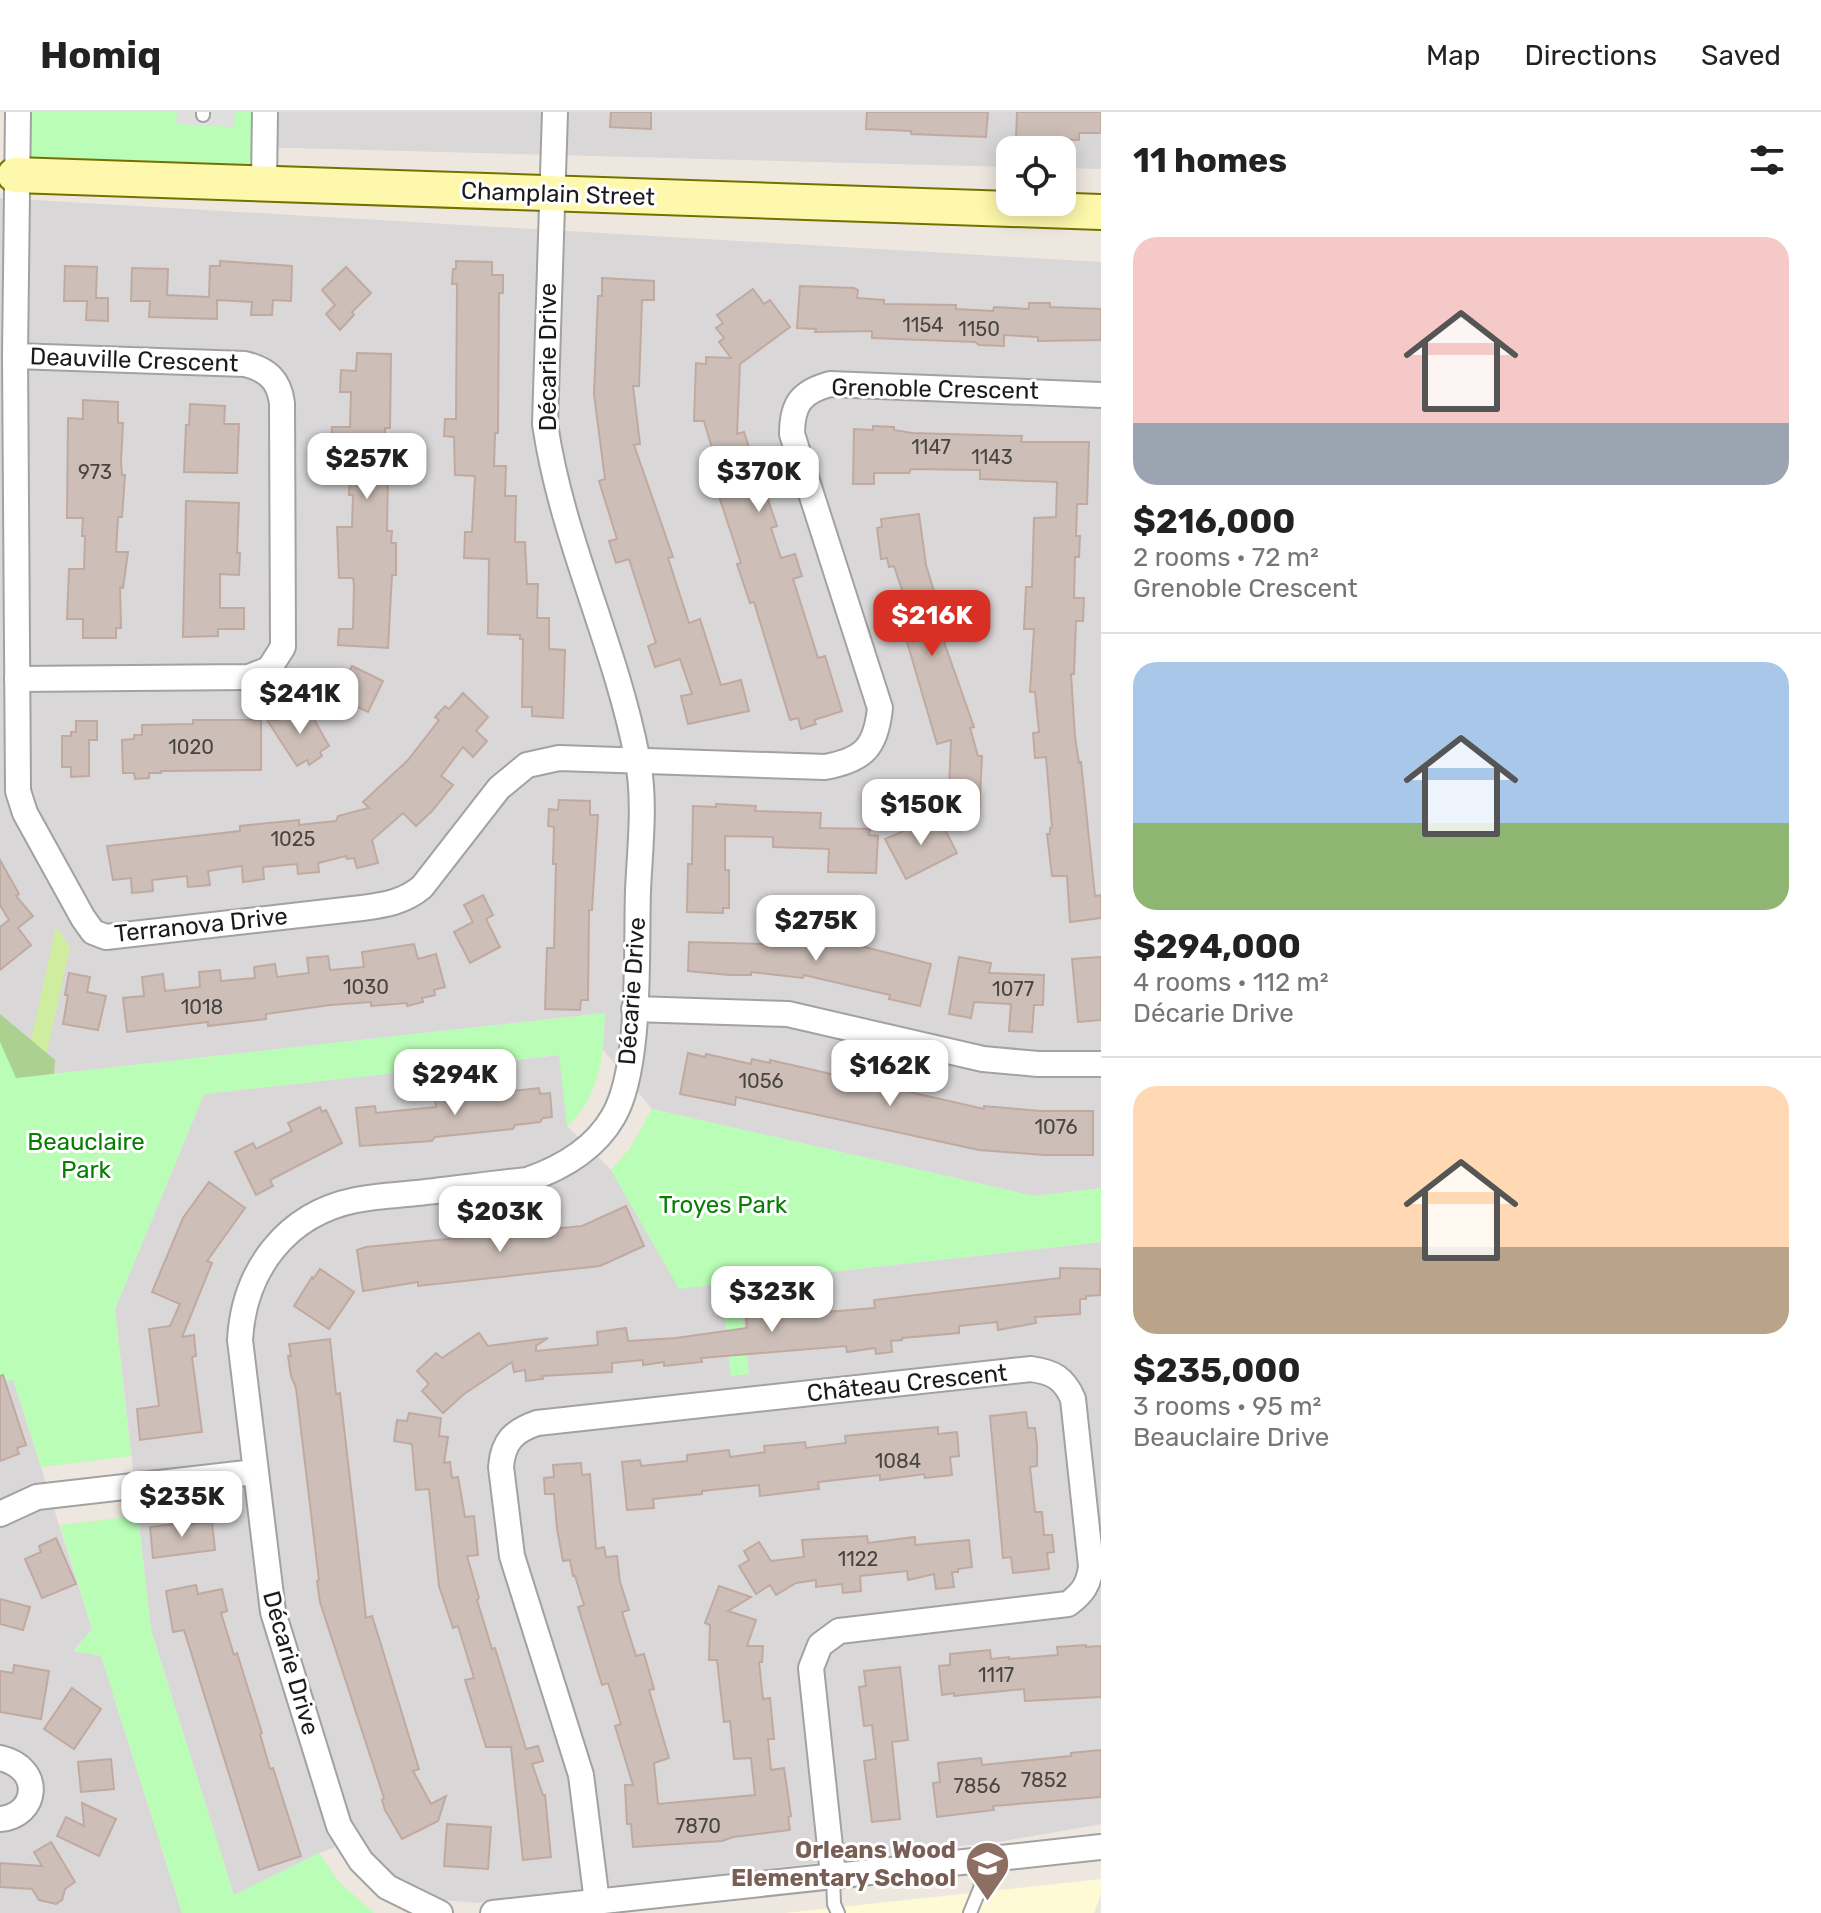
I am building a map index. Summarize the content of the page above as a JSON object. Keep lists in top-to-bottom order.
{
  "streets": {
    "street": [
      "Champlain Street",
      "Décarie Drive",
      "Deauville Crescent",
      "Grenoble Crescent",
      "Terranova Drive",
      "Château Crescent"
    ]
  },
  "crossings": [
    ["Champlain Street", "Décarie Drive"],
    ["Champlain Street", "Terranova Drive"],
    ["Décarie Drive", "Grenoble Crescent"],
    ["Décarie Drive", "Terranova Drive"],
    ["Deauville Crescent", "Terranova Drive"],
    ["Grenoble Crescent", "Terranova Drive"]
  ],
  "parks": ["Beauclaire Park", "Troyes Park"],
  "places": {
    "school or university": ["Orleans Wood Elementary School"]
  },
  "house_numbers": [
    "1154",
    "1150",
    "1147",
    "1143",
    "973",
    "1020",
    "1025",
    "1030",
    "1077",
    "1018",
    "1056",
    "1076",
    "1084",
    "1122",
    "1117",
    "7852",
    "7856",
    "7870"
  ],
  "page": {
    "header": "Homiq",
    "nav": ["Map", "Directions", "Saved"],
    "heading": "11 homes",
    "list": [
      {
        "name": "$216,000",
        "note": "2 rooms · 72 m² · Grenoble Crescent"
      },
      {
        "name": "$294,000",
        "note": "4 rooms · 112 m² · Décarie Drive"
      },
      {
        "name": "$235,000",
        "note": "3 rooms · 95 m² · Beauclaire Drive"
      }
    ],
    "price": [
      "$257K",
      "$370K",
      "$216K",
      "$241K",
      "$150K",
      "$275K",
      "$162K",
      "$294K",
      "$203K",
      "$323K",
      "$235K"
    ]
  }
}
